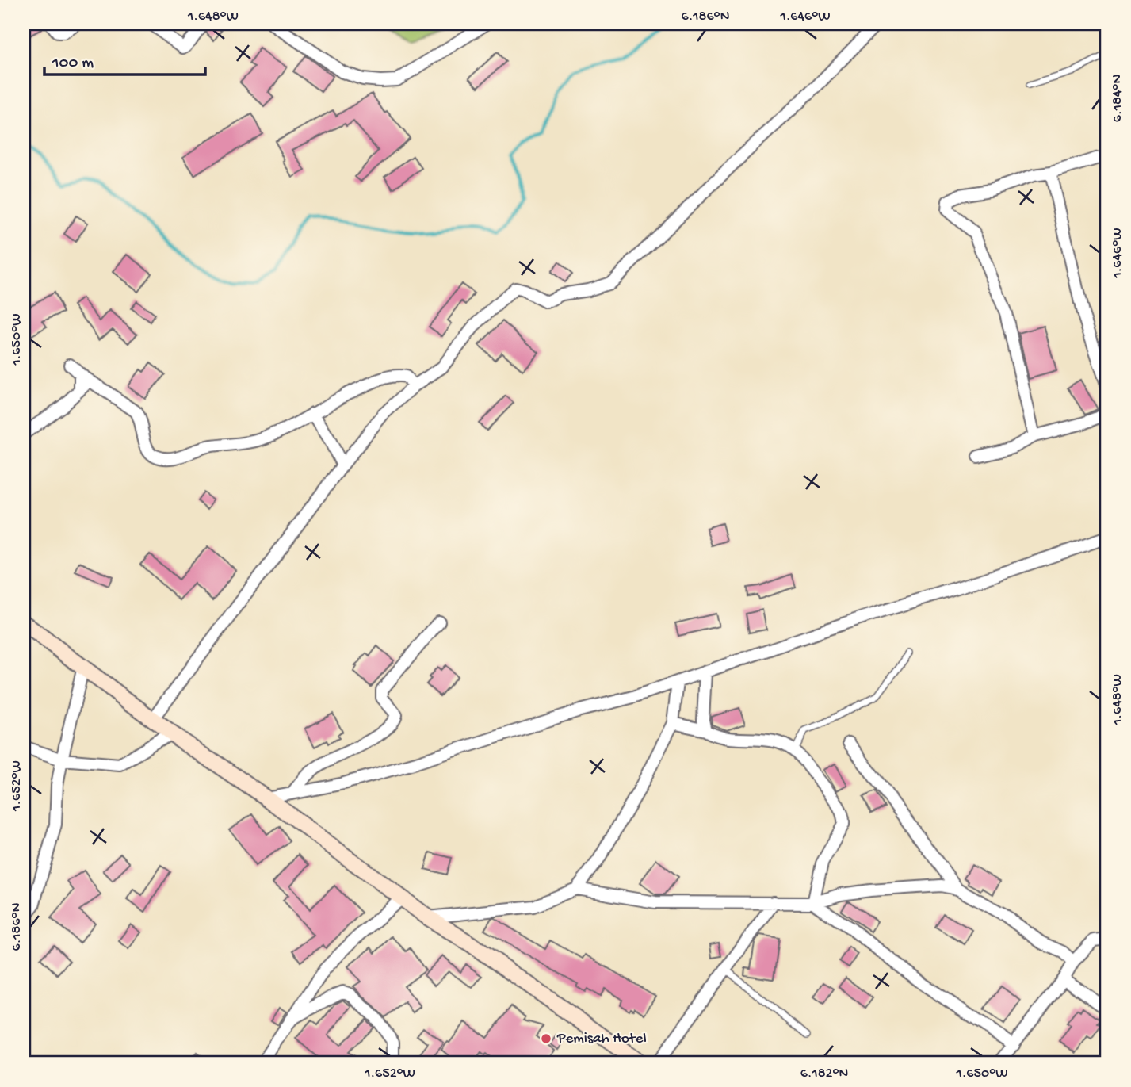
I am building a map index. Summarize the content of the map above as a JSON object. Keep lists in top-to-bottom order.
{
  "places": ["Pemisah Hotel"],
  "scale_bar": "100 m",
  "coordinates": [
    "1.648°W",
    "6.186°N",
    "1.646°W",
    "6.184°N",
    "1.650°W",
    "1.652°W",
    "6.182°N"
  ]
}
